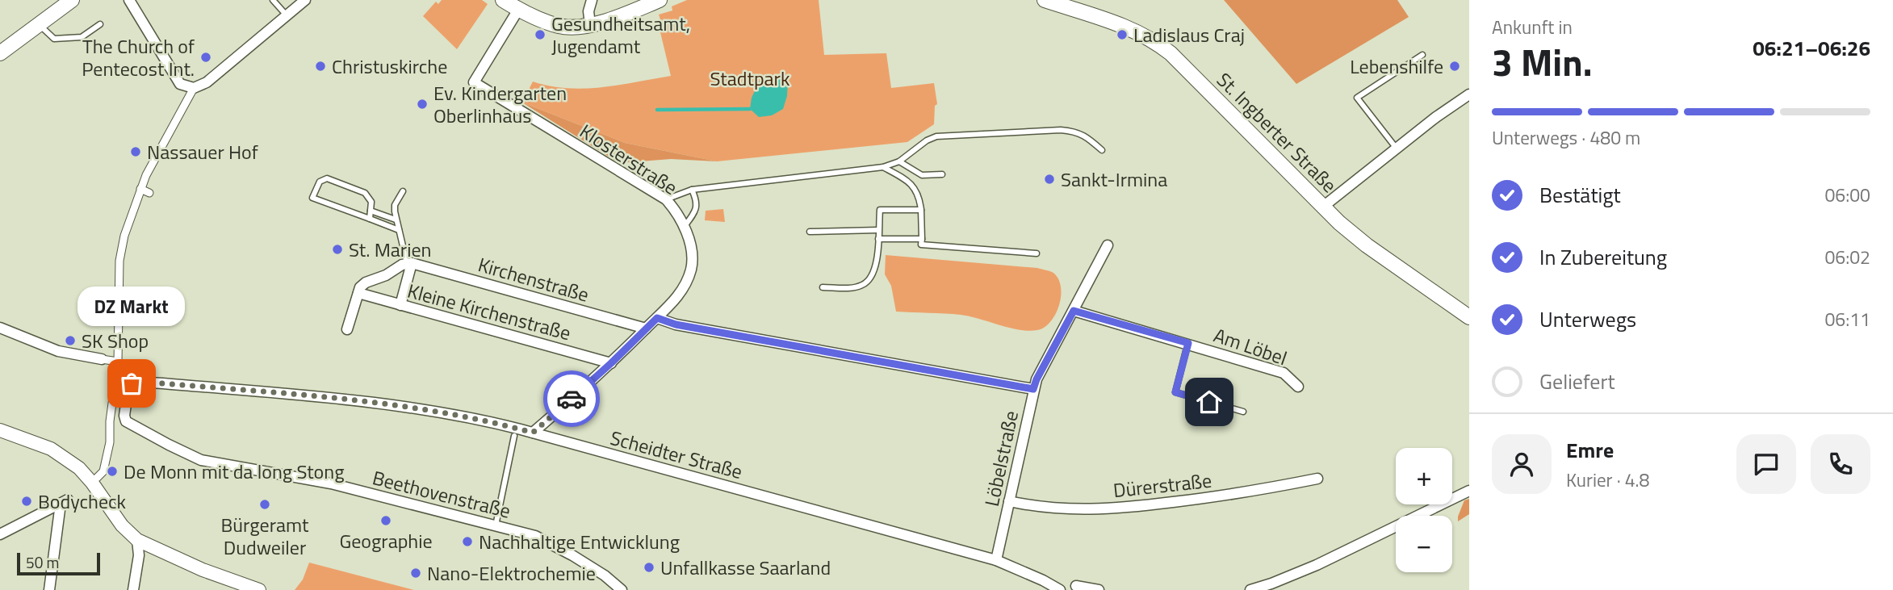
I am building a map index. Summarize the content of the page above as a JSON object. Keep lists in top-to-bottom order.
{
  "streets": {
    "main road": ["St. Ingberter Straße"],
    "street": [
      "Klosterstraße",
      "Kirchenstraße",
      "Kleine Kirchenstraße",
      "Am Löbel",
      "Scheidter Straße",
      "Löbelstraße",
      "Dürerstraße",
      "Beethovenstraße"
    ]
  },
  "crossings": [
    ["Klosterstraße", "Kirchenstraße"],
    ["Klosterstraße", "Kleine Kirchenstraße"],
    ["Klosterstraße", "Scheidter Straße"],
    ["Am Löbel", "Löbelstraße"],
    ["Scheidter Straße", "Löbelstraße"],
    ["Scheidter Straße", "Beethovenstraße"],
    ["Löbelstraße", "Dürerstraße"]
  ],
  "parks": ["Stadtpark"],
  "places": [
    "Gesundheitsamt, Jugendamt",
    "Ladislaus Craj",
    "The Church of Pentecost Int.",
    "Christuskirche",
    "Lebenshilfe",
    "Ev. Kindergarten Oberlinhaus",
    "Nassauer Hof",
    "Sankt-Irmina",
    "St. Marien",
    "SK Shop",
    "DZ Markt",
    "De Monn mit da long Stong",
    "Bodycheck",
    "Bürgeramt Dudweiler",
    "Geographie",
    "Nachhaltige Entwicklung",
    "Unfallkasse Saarland",
    "Nano-Elektrochemie"
  ],
  "scale_bar": "50 m",
  "page": {
    "heading": ["3 Min.", "Ankunft in", "06:21–06:26"],
    "panel": ["Emre", "Kurier · 4.8"],
    "bar": "Unterwegs · 480 m",
    "list": [
      ["Bestätigt", "06:00"],
      ["In Zubereitung", "06:02"],
      ["Unterwegs", "06:11"],
      "Geliefert"
    ],
    "bubble": "DZ Markt",
    "map_buttons": ["+", "−"],
    "scale": "50 m"
  }
}
